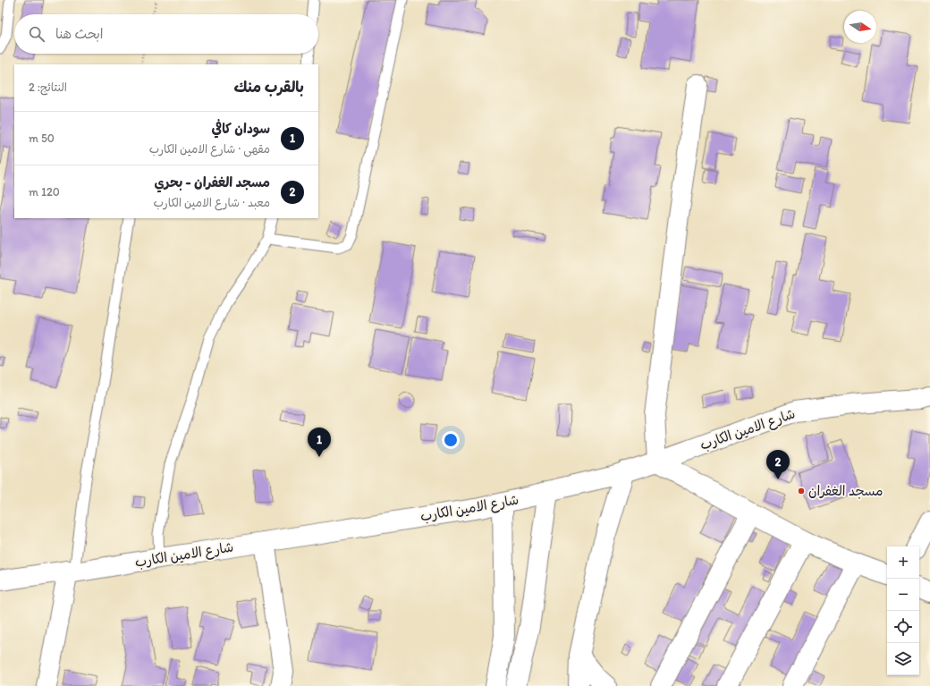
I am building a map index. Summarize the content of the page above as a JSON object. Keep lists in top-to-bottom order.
{
  "streets": {
    "street": ["شارع الامين الكارب"]
  },
  "places": ["مسجد الغفران"],
  "north": "right",
  "page": {
    "search": "ابحث هنا",
    "heading": ["بالقرب منك", "النتائج: 2"],
    "list": [
      {
        "mark": "1",
        "name": "سودان كافي",
        "note": "مقهى · شارع الامين الكارب",
        "value": "50 m"
      },
      {
        "mark": "2",
        "name": "مسجد الغفران - بحري",
        "note": "معبد · شارع الامين الكارب",
        "value": "120 m"
      }
    ],
    "pins": ["1", "2"],
    "map_buttons": ["+", "−"]
  }
}
